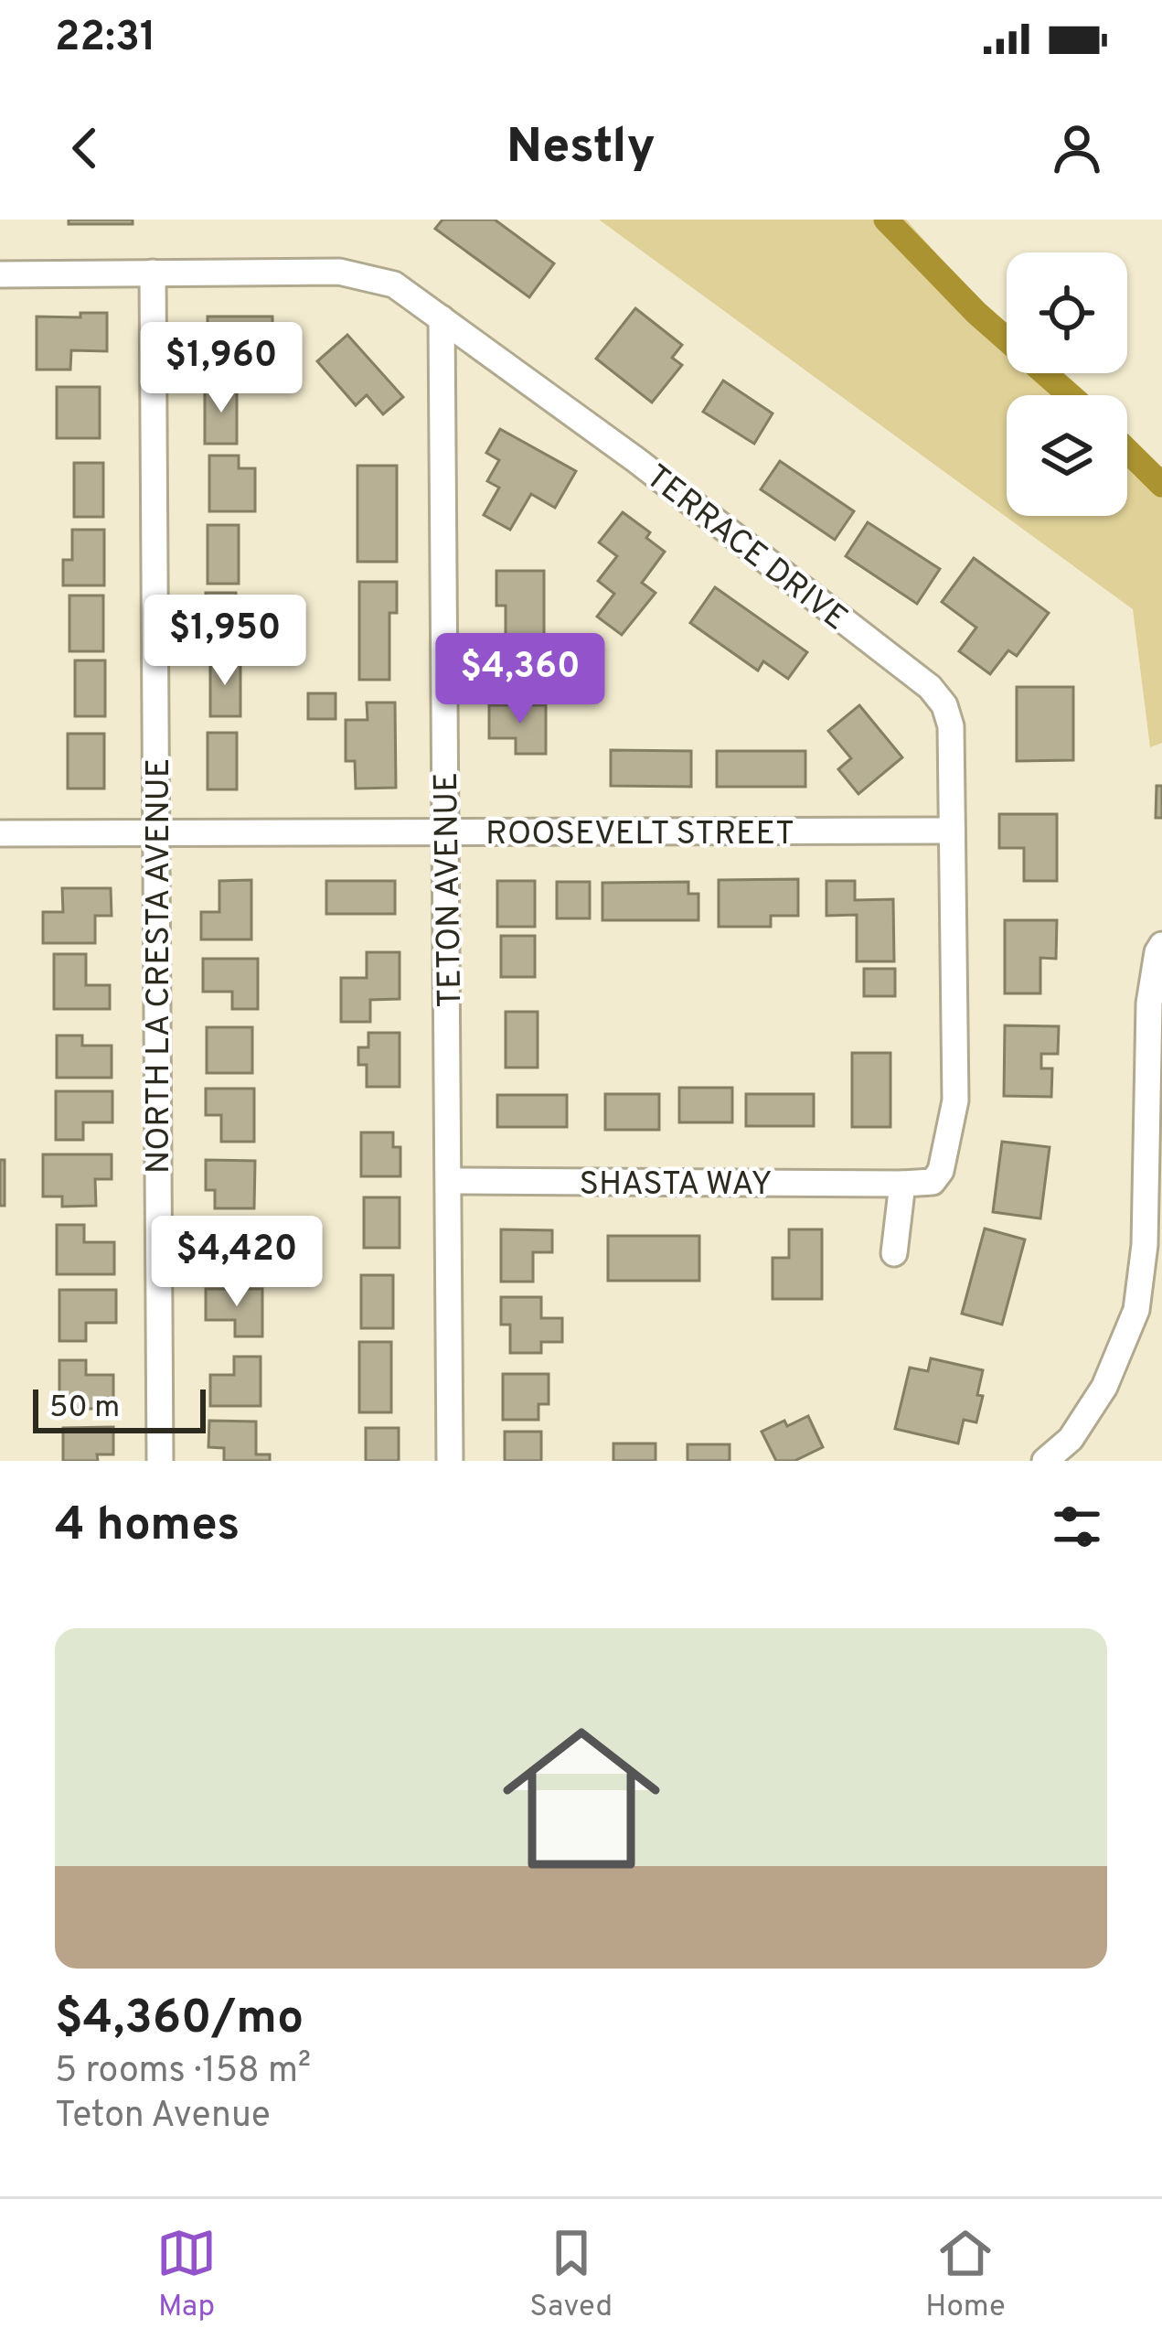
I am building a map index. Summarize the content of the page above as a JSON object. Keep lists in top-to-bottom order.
{
  "streets": {
    "street": [
      "TERRACE DRIVE",
      "ROOSEVELT STREET",
      "TETON AVENUE",
      "NORTH LA CRESTA AVENUE",
      "SHASTA WAY"
    ]
  },
  "crossings": [
    ["TERRACE DRIVE", "ROOSEVELT STREET"],
    ["TERRACE DRIVE", "TETON AVENUE"],
    ["TERRACE DRIVE", "NORTH LA CRESTA AVENUE"],
    ["TERRACE DRIVE", "SHASTA WAY"],
    ["ROOSEVELT STREET", "TETON AVENUE"],
    ["ROOSEVELT STREET", "NORTH LA CRESTA AVENUE"],
    ["TETON AVENUE", "SHASTA WAY"]
  ],
  "scale_bar": "50 m",
  "page": {
    "status": "22:31",
    "header": "Nestly",
    "price": [
      "$1,960",
      "$1,950",
      "$4,360",
      "$4,420"
    ],
    "scale": "50 m",
    "heading": "4 homes",
    "list": [
      {
        "name": "$4,360/mo",
        "note": "5 rooms · 158 m² · Teton Avenue"
      }
    ],
    "tabs": ["Map", "Saved", "Home"]
  }
}
